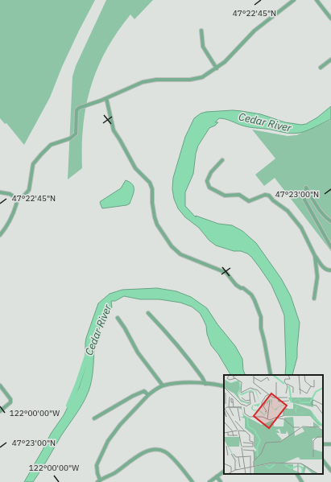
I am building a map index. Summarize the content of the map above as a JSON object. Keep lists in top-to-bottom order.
{
  "water": ["Cedar River"],
  "coordinates": ["47°22'45\"N", "47°23'00\"N", "122°00'00\"W"]
}
